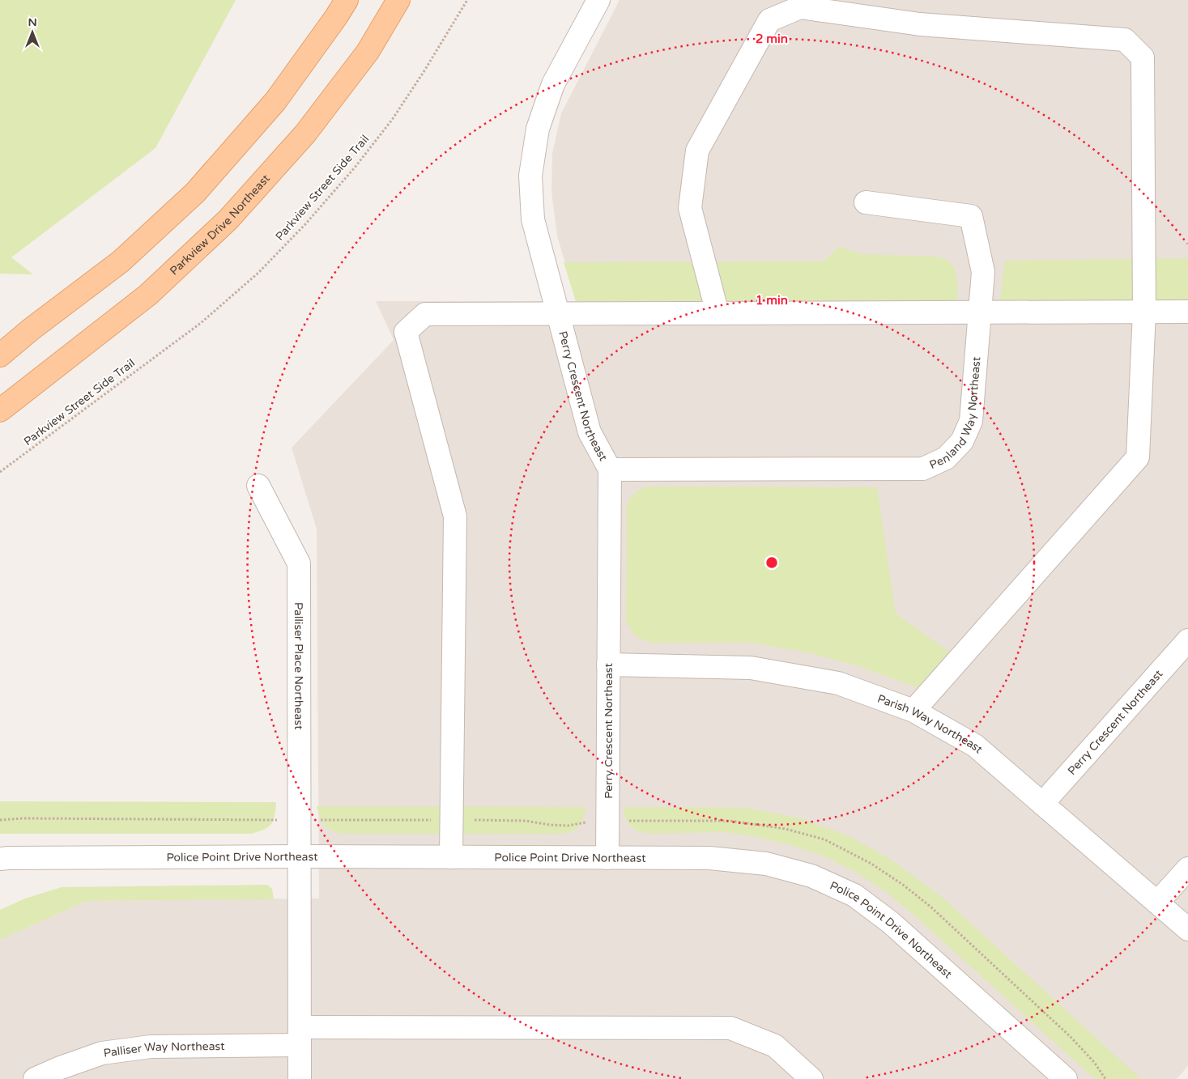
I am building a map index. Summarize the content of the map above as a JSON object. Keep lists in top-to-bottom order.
{
  "streets": {
    "main road": ["Parkview Drive Northeast"],
    "street": [
      "Perry Crescent Northeast",
      "Penland Way Northeast",
      "Palliser Place Northeast",
      "Parish Way Northeast",
      "Police Point Drive Northeast",
      "Palliser Way Northeast"
    ],
    "path": ["Parkview Street Side Trail"]
  },
  "crossings": [
    ["Perry Crescent Northeast", "Penland Way Northeast"],
    ["Perry Crescent Northeast", "Parish Way Northeast"],
    ["Perry Crescent Northeast", "Police Point Drive Northeast"],
    ["Palliser Place Northeast", "Police Point Drive Northeast"]
  ],
  "north": "top",
  "rings": ["2 min", "1 min"]
}
